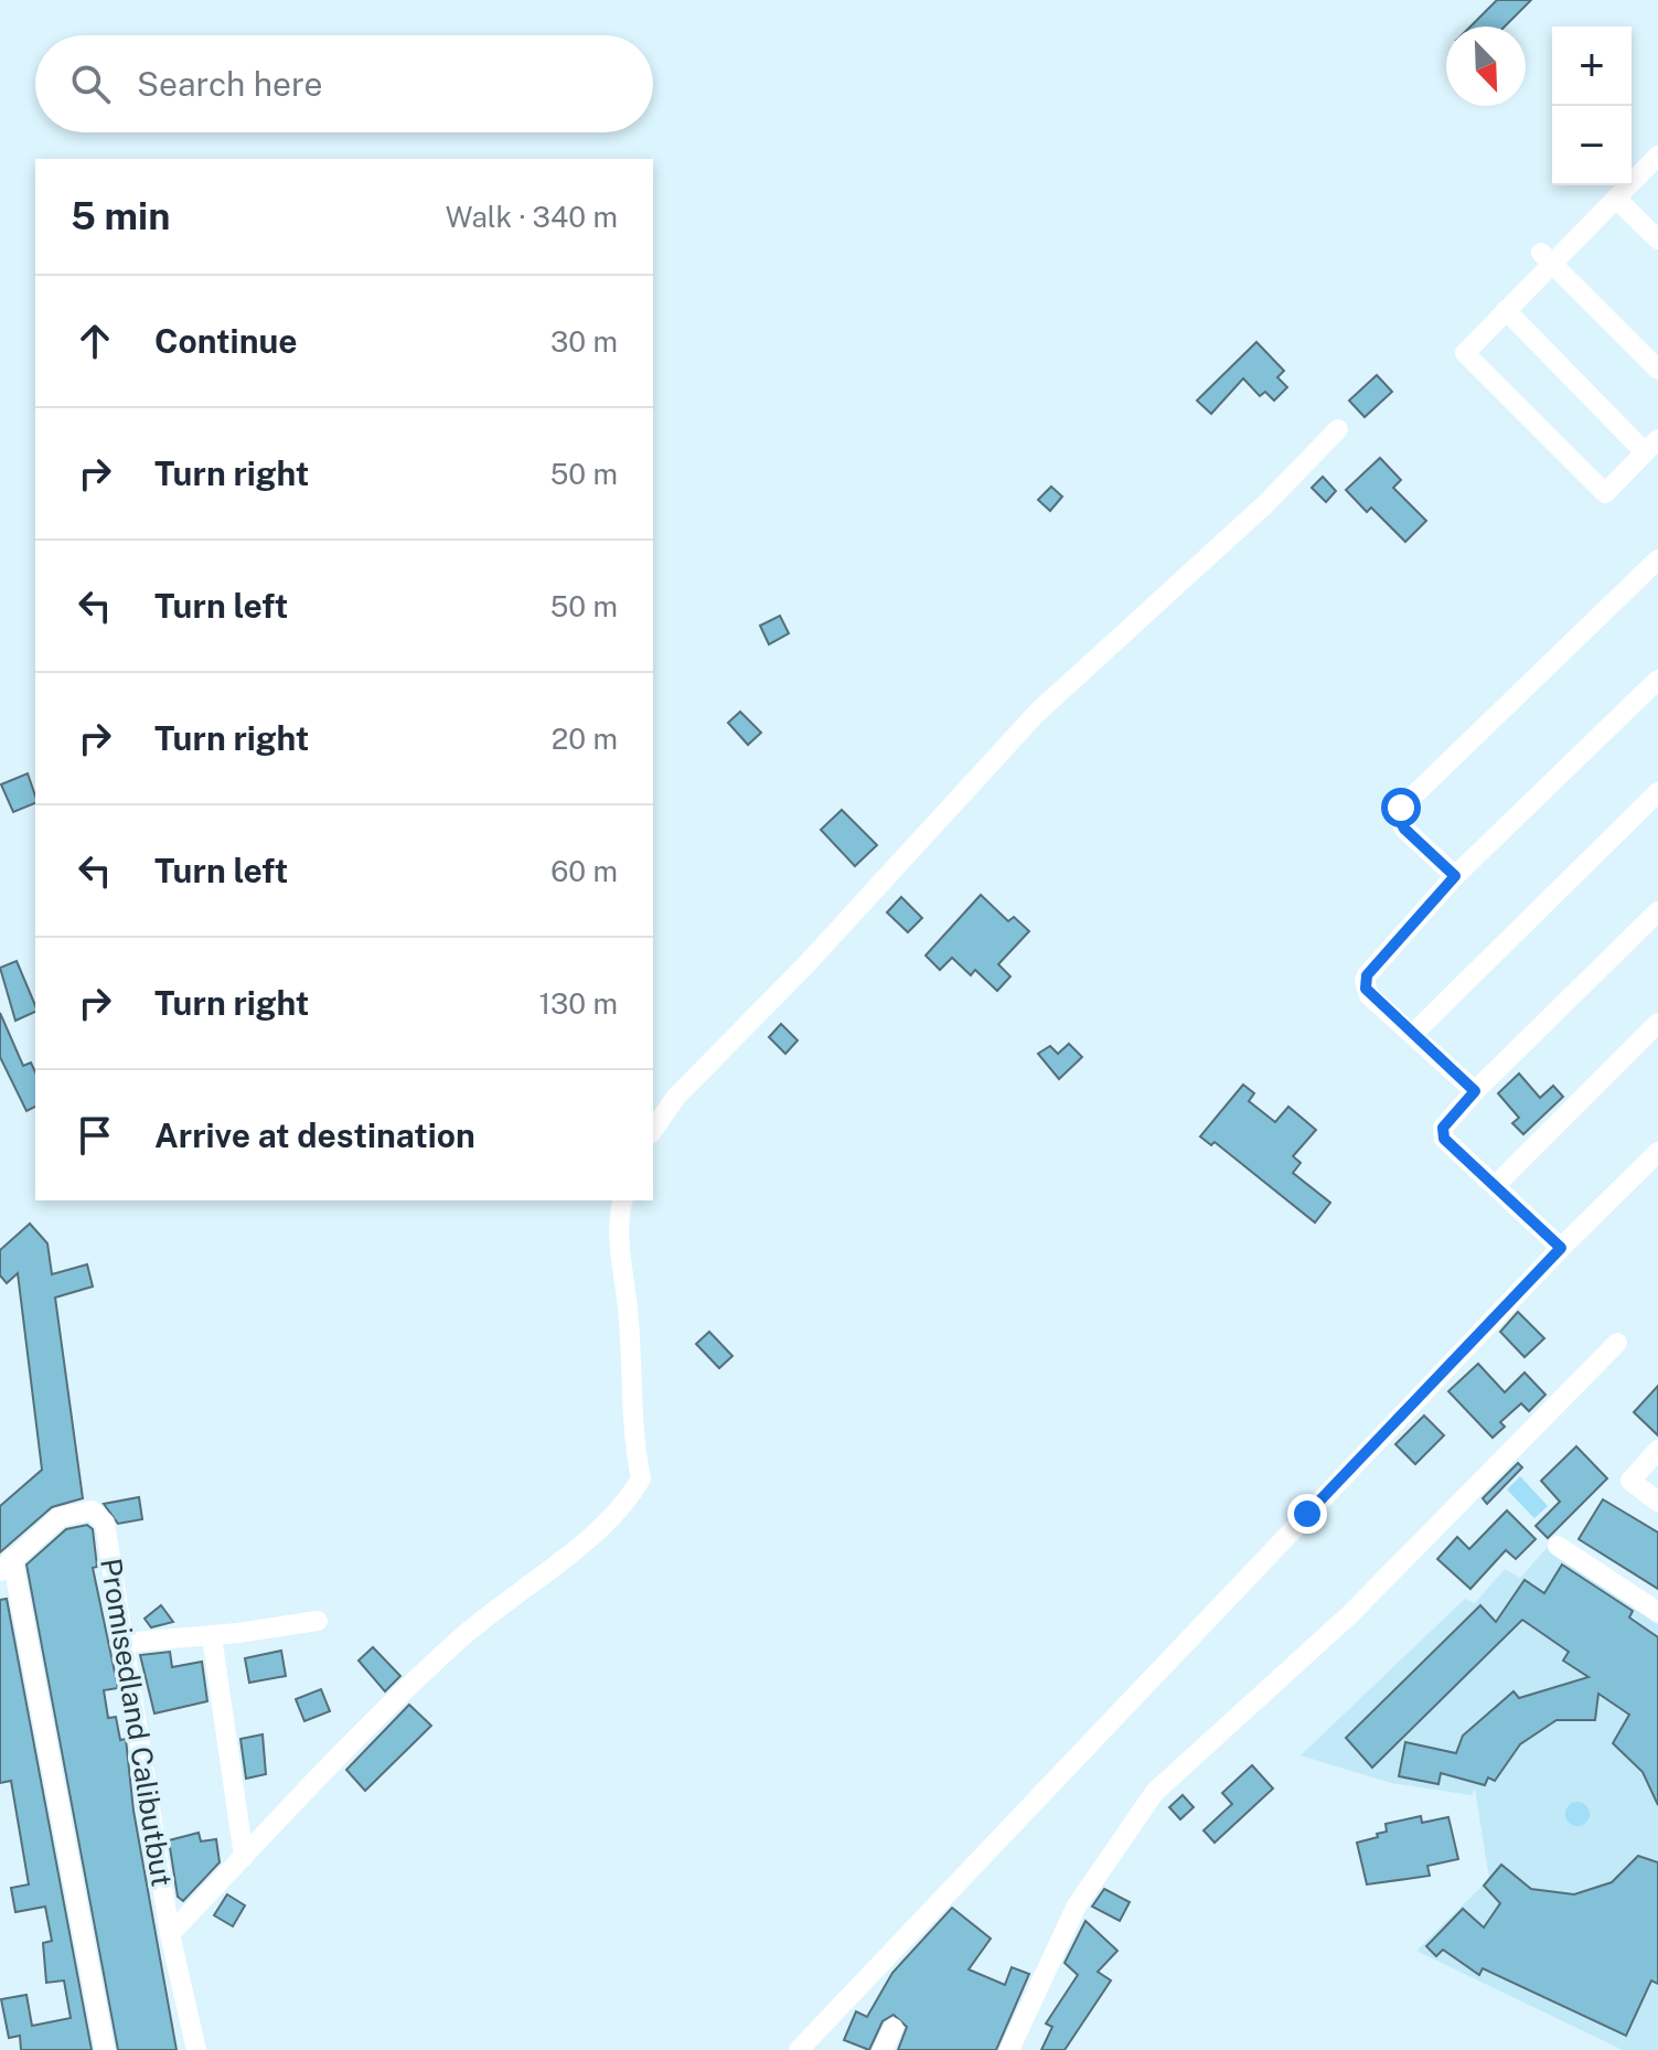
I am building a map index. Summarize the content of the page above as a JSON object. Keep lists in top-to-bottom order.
{
  "streets": {
    "street": ["Promisedland Calibutbut"]
  },
  "north": "bottom right",
  "page": {
    "map_buttons": ["+", "−"],
    "search": "Search here",
    "heading": ["5 min", "Walk · 340 m"],
    "list": [
      ["Continue", "30 m"],
      ["Turn right", "50 m"],
      ["Turn left", "50 m"],
      ["Turn right", "20 m"],
      ["Turn left", "60 m"],
      ["Turn right", "130 m"],
      "Arrive at destination"
    ]
  }
}
